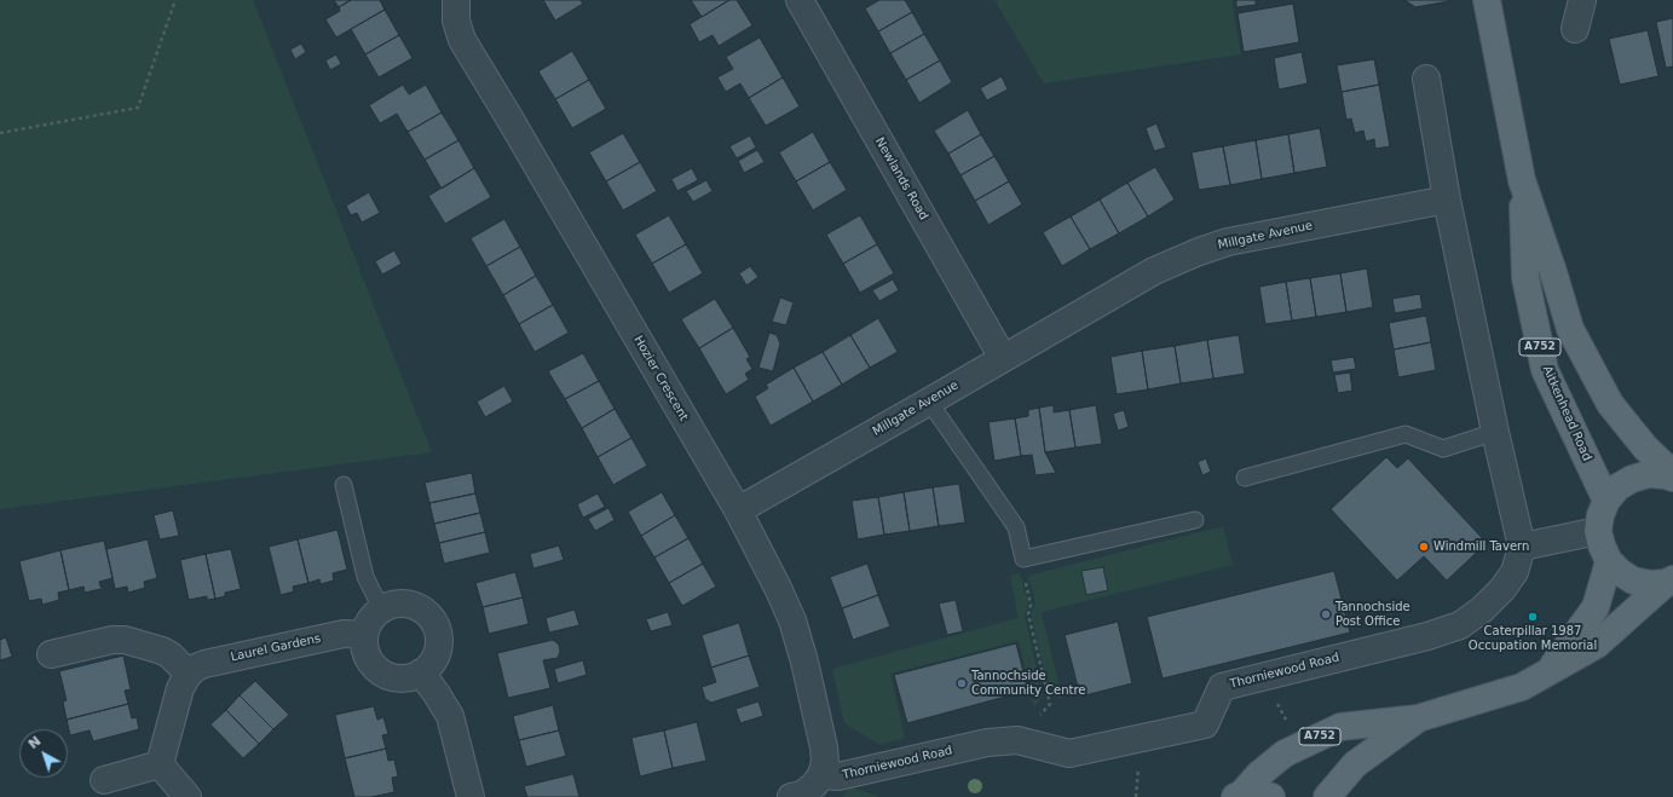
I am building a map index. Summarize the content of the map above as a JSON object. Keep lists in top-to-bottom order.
{
  "streets": {
    "main road": ["A752", "Aitkenhead Road"],
    "street": [
      "Newlands Road",
      "Millgate Avenue",
      "Hozier Crescent",
      "Laurel Gardens",
      "Thorniewood Road"
    ]
  },
  "crossings": [
    ["Newlands Road", "Millgate Avenue"],
    ["Millgate Avenue", "Hozier Crescent"],
    ["Hozier Crescent", "Thorniewood Road"]
  ],
  "places": [
    "Windmill Tavern",
    "Tannochside Post Office",
    "Caterpillar 1987 Occupation Memorial",
    "Tannochside Community Centre"
  ],
  "north": "top left"
}
